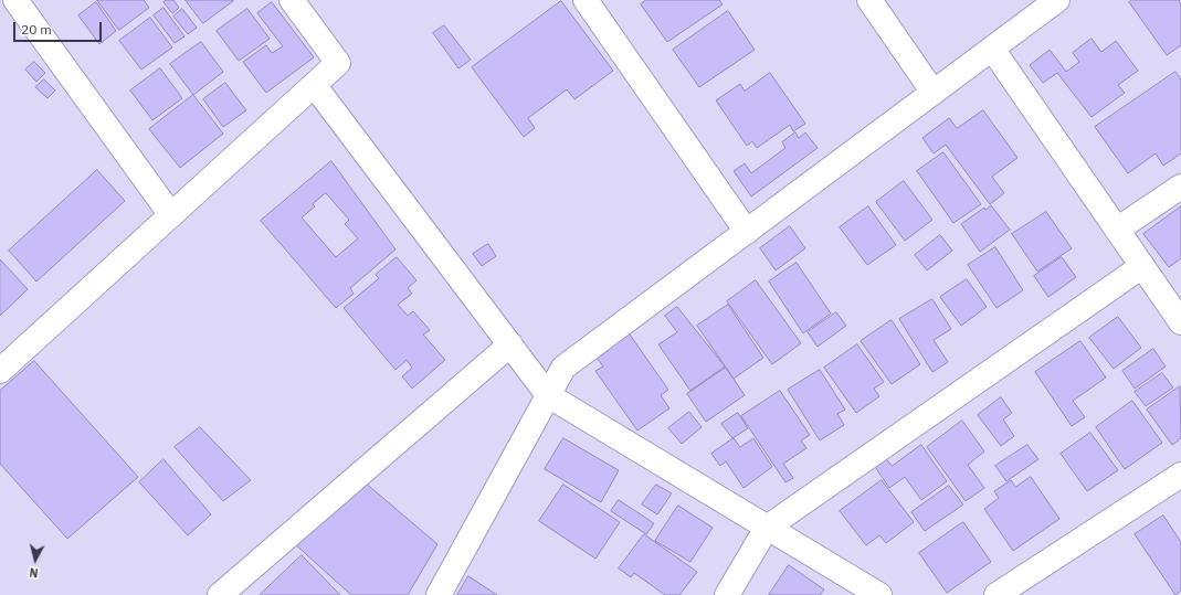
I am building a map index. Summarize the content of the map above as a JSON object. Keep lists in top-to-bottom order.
{
  "scale_bar": "20 m",
  "north": "bottom"
}
